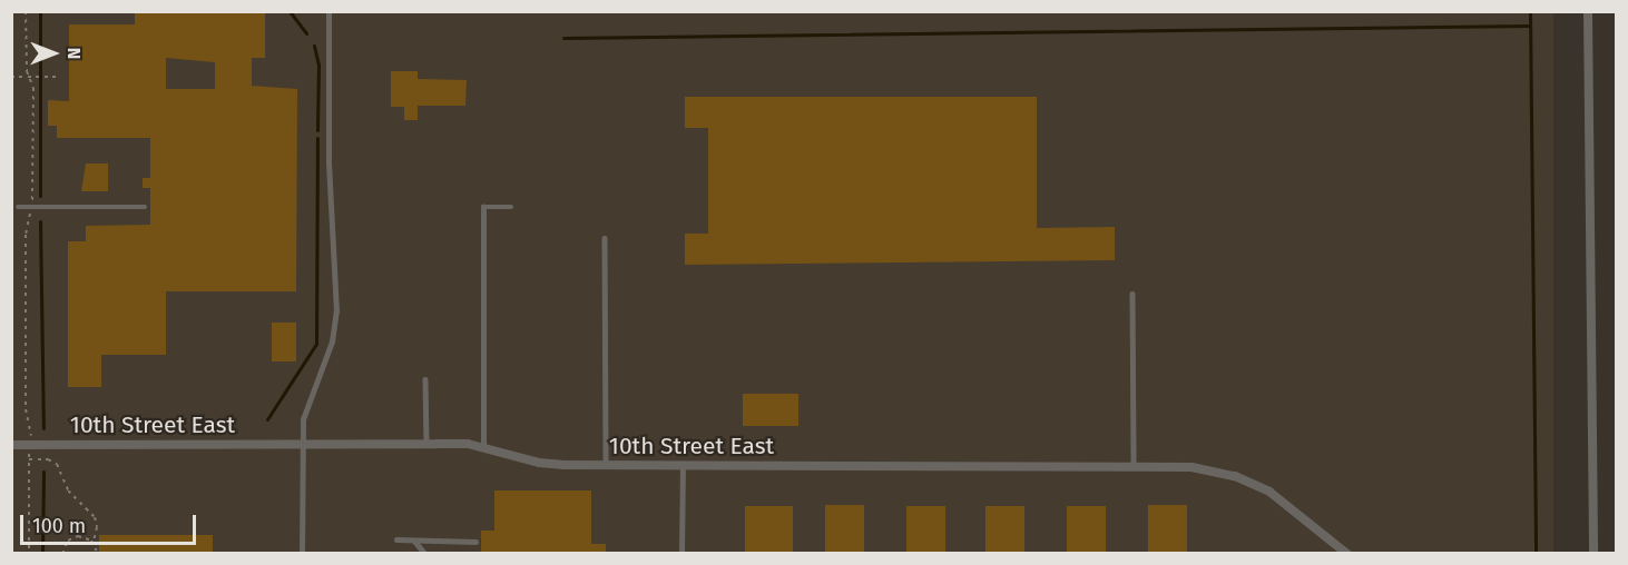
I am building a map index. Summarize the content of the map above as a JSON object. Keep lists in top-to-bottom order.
{
  "streets": {
    "street": ["10th Street East"]
  },
  "scale_bar": "100 m",
  "north": "right"
}
